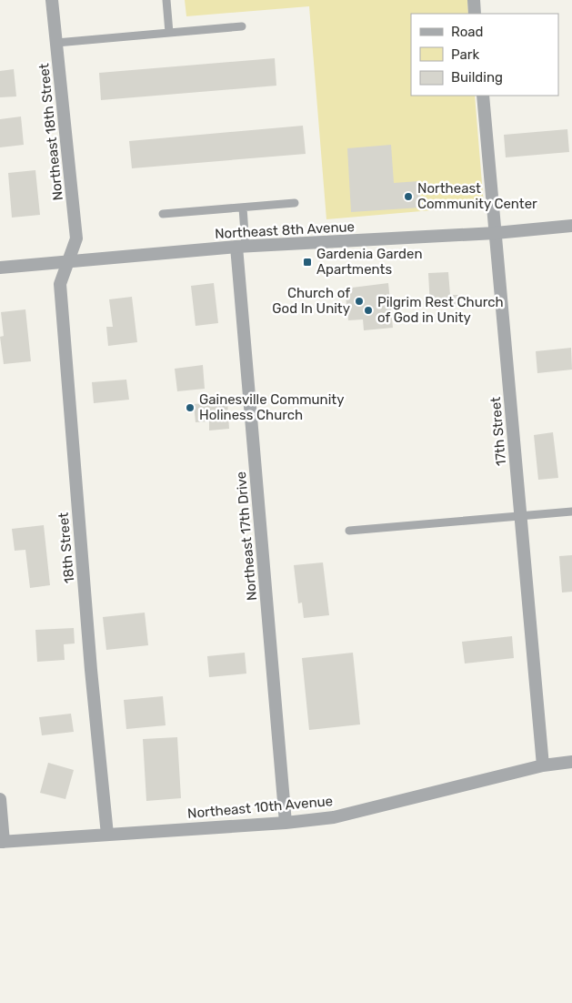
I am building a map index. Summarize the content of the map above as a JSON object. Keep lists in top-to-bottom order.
{
  "streets": {
    "street": [
      "Northeast 18th Street",
      "Northeast 8th Avenue",
      "17th Street",
      "Northeast 17th Drive",
      "18th Street",
      "Northeast 10th Avenue"
    ]
  },
  "crossings": [
    ["Northeast 18th Street", "Northeast 8th Avenue"],
    ["Northeast 18th Street", "18th Street"],
    ["Northeast 8th Avenue", "17th Street"],
    ["Northeast 8th Avenue", "Northeast 17th Drive"],
    ["Northeast 8th Avenue", "18th Street"],
    ["17th Street", "Northeast 10th Avenue"],
    ["Northeast 17th Drive", "Northeast 10th Avenue"],
    ["18th Street", "Northeast 10th Avenue"]
  ],
  "places": {
    "other": [
      "Northeast Community Center",
      "Church of God In Unity",
      "Pilgrim Rest Church of God in Unity",
      "Gainesville Community Holiness Church"
    ],
    "transit": ["Gardenia Garden Apartments"]
  },
  "legend": ["Road", "Park", "Building"]
}
